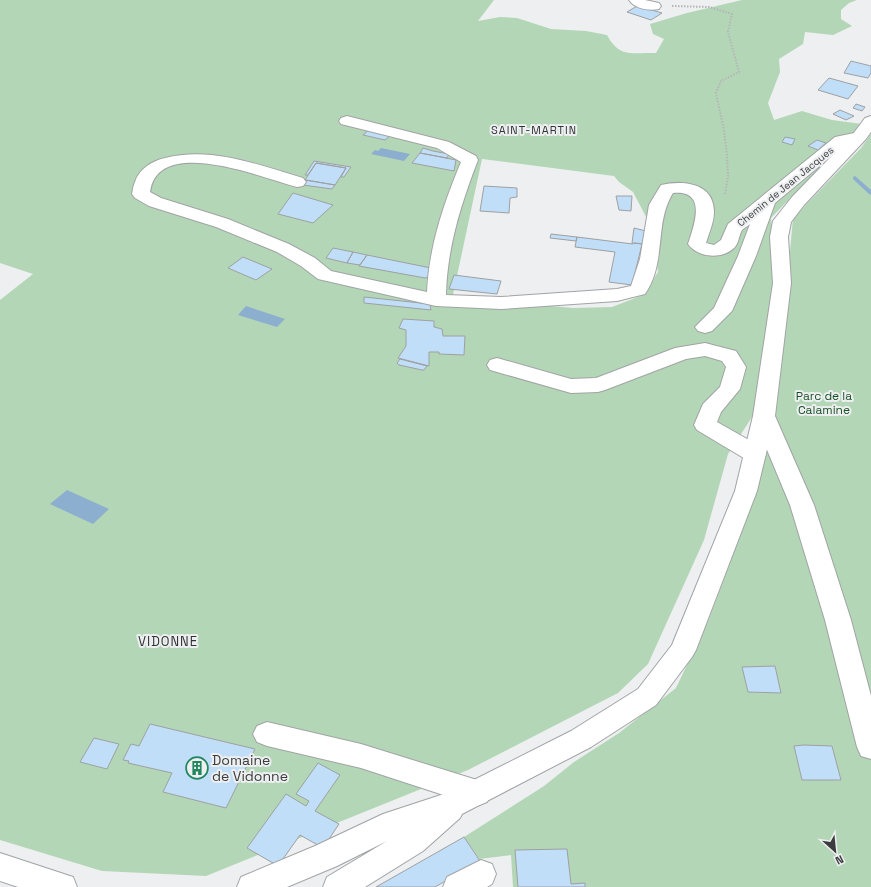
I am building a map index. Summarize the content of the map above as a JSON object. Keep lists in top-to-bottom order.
{
  "streets": {
    "street": ["Chemin de Jean Jacques"]
  },
  "districts": ["SAINT-MARTIN", "VIDONNE"],
  "parks": ["Parc de la Calamine"],
  "places": {
    "building": ["Domaine de Vidonne"]
  },
  "north": "bottom right"
}
